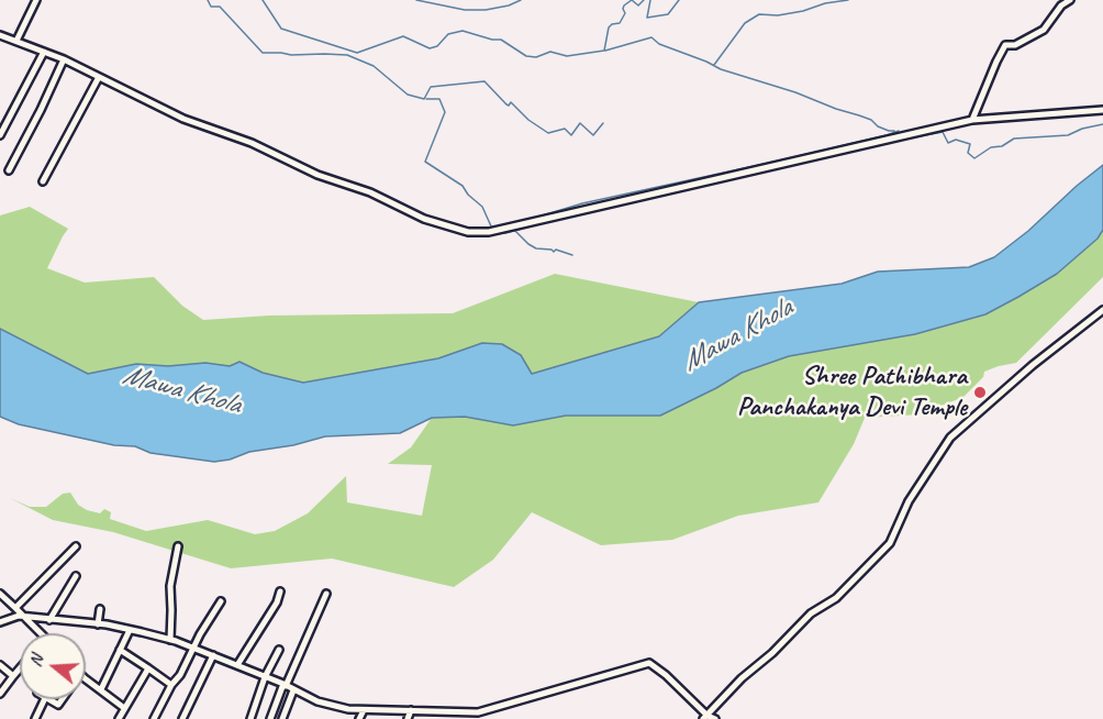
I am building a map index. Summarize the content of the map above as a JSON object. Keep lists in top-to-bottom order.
{
  "water": ["Mawa Khola"],
  "places": ["Shree Pathibhara Panchakanya Devi Temple"],
  "north": "left"
}
